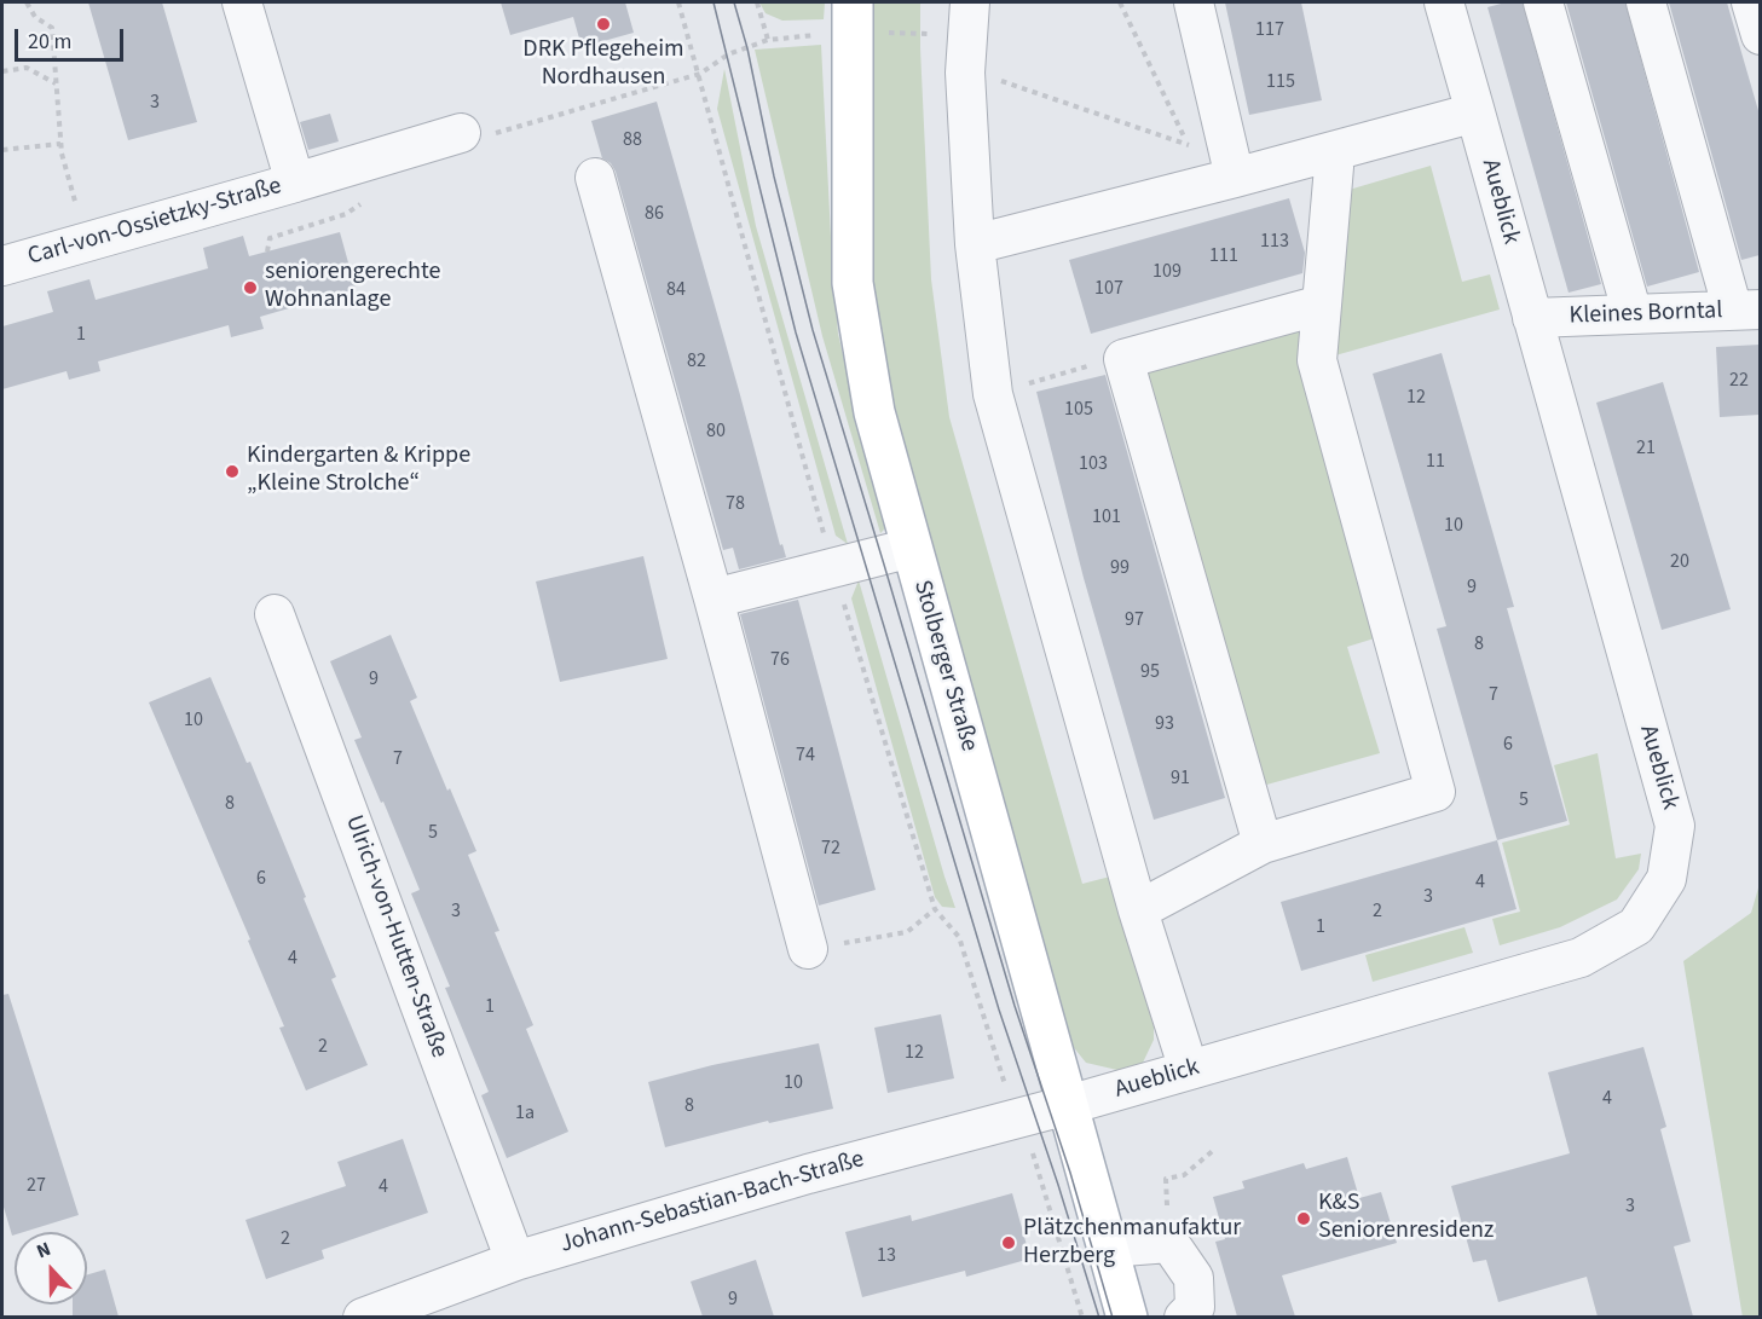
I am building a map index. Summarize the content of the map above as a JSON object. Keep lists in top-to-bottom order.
{
  "streets": {
    "main road": ["Stolberger Straße"],
    "street": [
      "Aueblick",
      "Carl-von-Ossietzky-Straße",
      "Kleines Borntal",
      "Ulrich-von-Hutten-Straße",
      "Johann-Sebastian-Bach-Straße"
    ]
  },
  "crossings": [
    ["Aueblick", "Kleines Borntal"],
    ["Aueblick", "Stolberger Straße"],
    ["Aueblick", "Johann-Sebastian-Bach-Straße"],
    ["Stolberger Straße", "Johann-Sebastian-Bach-Straße"],
    ["Ulrich-von-Hutten-Straße", "Johann-Sebastian-Bach-Straße"]
  ],
  "places": [
    "DRK Pflegeheim Nordhausen",
    "seniorengerechte Wohnanlage",
    "Kindergarten & Krippe „Kleine Strolche“",
    "K&S Seniorenresidenz",
    "Plätzchenmanufaktur Herzberg"
  ],
  "house_numbers": [
    "117",
    "115",
    "3",
    "88",
    "86",
    "113",
    "111",
    "109",
    "107",
    "84",
    "1",
    "82",
    "22",
    "12",
    "105",
    "80",
    "21",
    "11",
    "103",
    "78",
    "101",
    "10",
    "20",
    "99",
    "9",
    "97",
    "8",
    "76",
    "95",
    "9",
    "7",
    "10",
    "93",
    "6",
    "74",
    "7",
    "91",
    "5",
    "8",
    "5",
    "72",
    "6",
    "4",
    "3",
    "3",
    "2",
    "1",
    "4",
    "1",
    "2",
    "12",
    "10",
    "4",
    "8",
    "1a",
    "27",
    "4",
    "3",
    "2",
    "13",
    "9"
  ],
  "scale_bar": "20 m",
  "north": "top"
}
